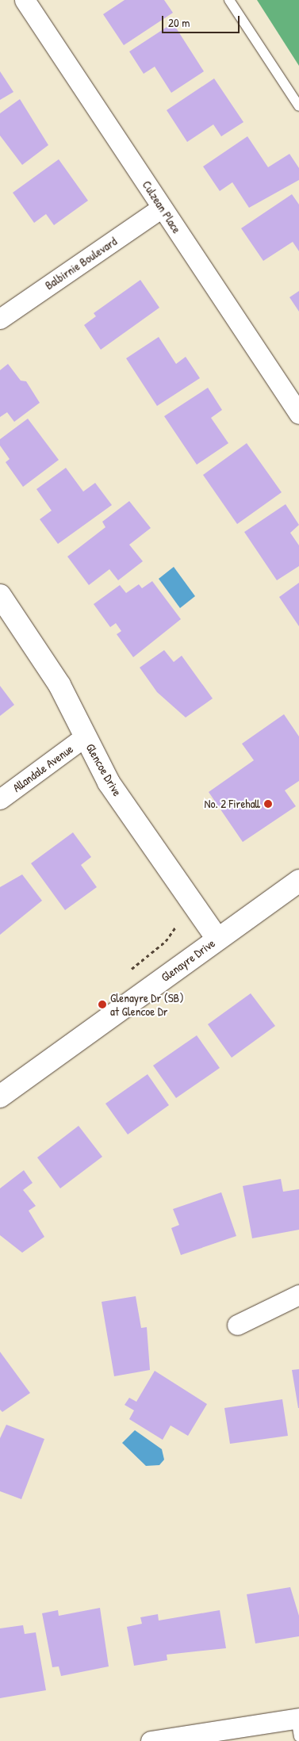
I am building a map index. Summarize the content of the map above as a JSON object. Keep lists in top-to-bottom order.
{
  "streets": {
    "street": [
      "Culzean Place",
      "Balbirnie Boulevard",
      "Allandale Avenue",
      "Glencoe Drive",
      "Glenayre Drive"
    ]
  },
  "crossings": [
    ["Culzean Place", "Balbirnie Boulevard"],
    ["Allandale Avenue", "Glencoe Drive"],
    ["Glencoe Drive", "Glenayre Drive"]
  ],
  "places": ["No. 2 Firehall", "Glenayre Dr (SB) at Glencoe Dr"],
  "scale_bar": "20 m"
}
